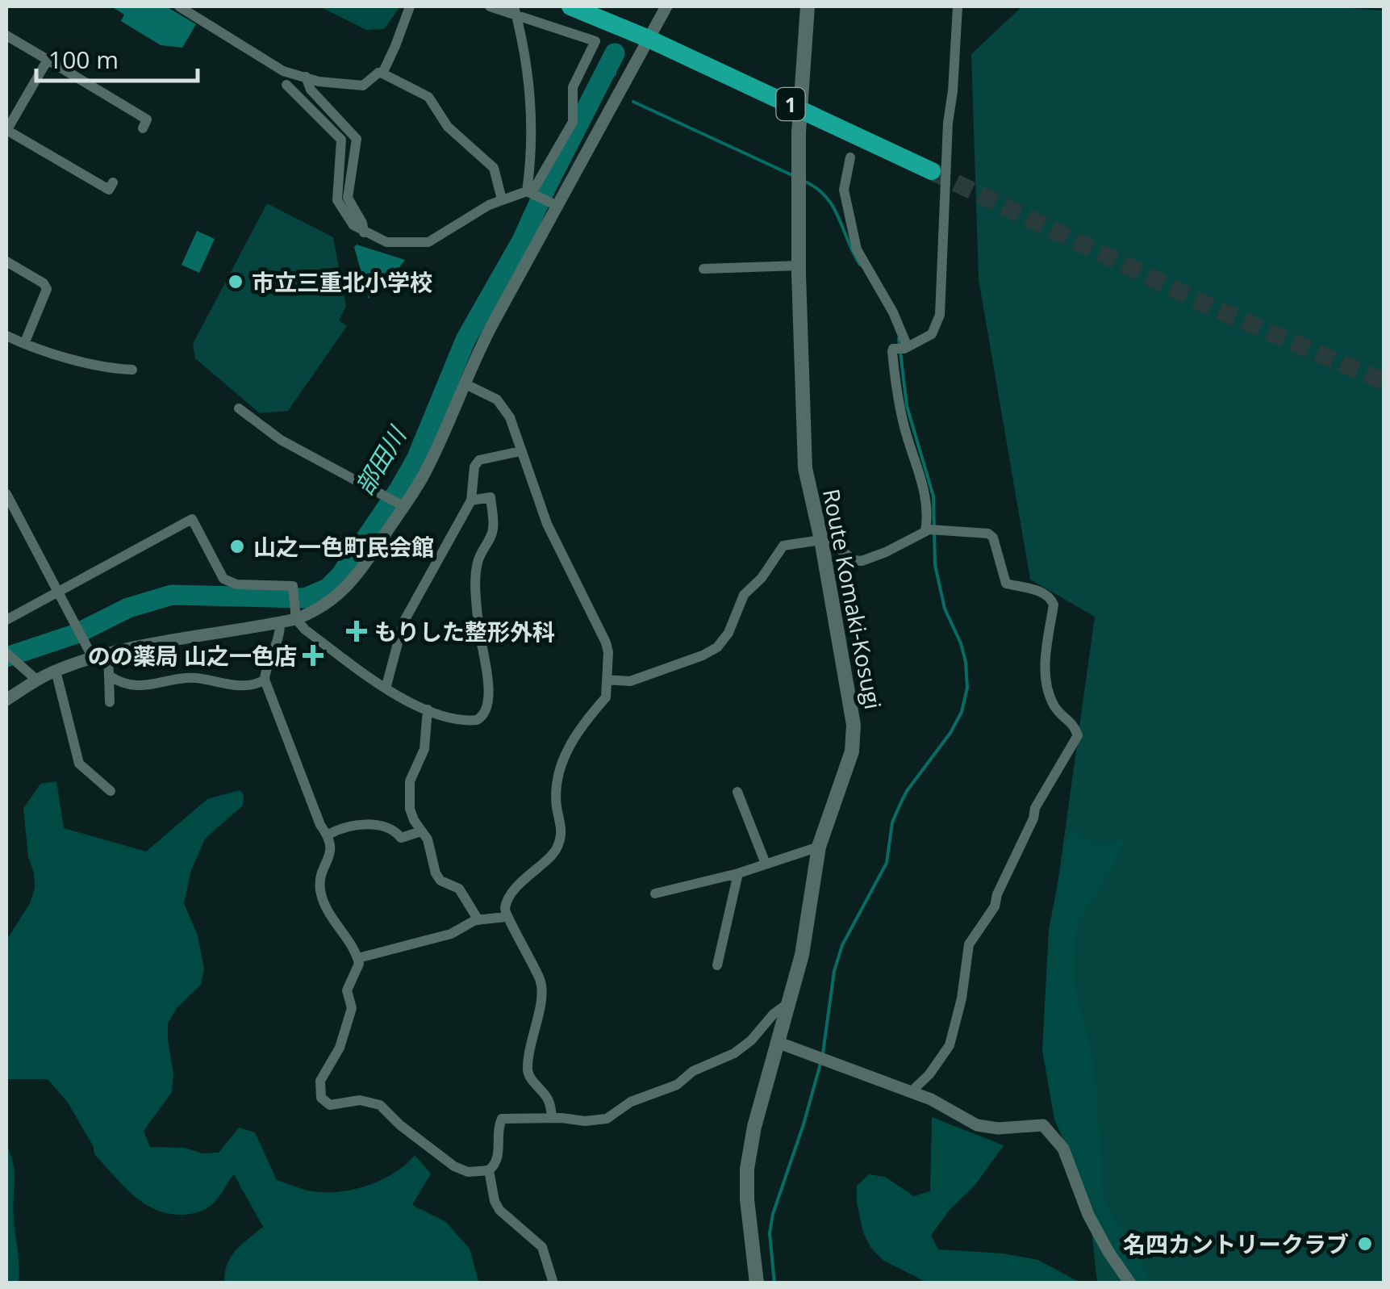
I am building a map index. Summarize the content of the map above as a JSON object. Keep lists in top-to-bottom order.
{
  "streets": {
    "highway": ["1"],
    "main road": ["Route Komaki-Kosugi"]
  },
  "water": ["部田川"],
  "places": {
    "other": ["市立三重北小学校", "山之一色町民会館", "名四カントリークラブ"],
    "health": ["もりした整形外科", "のの薬局 山之一色店"]
  },
  "scale_bar": "100 m"
}
